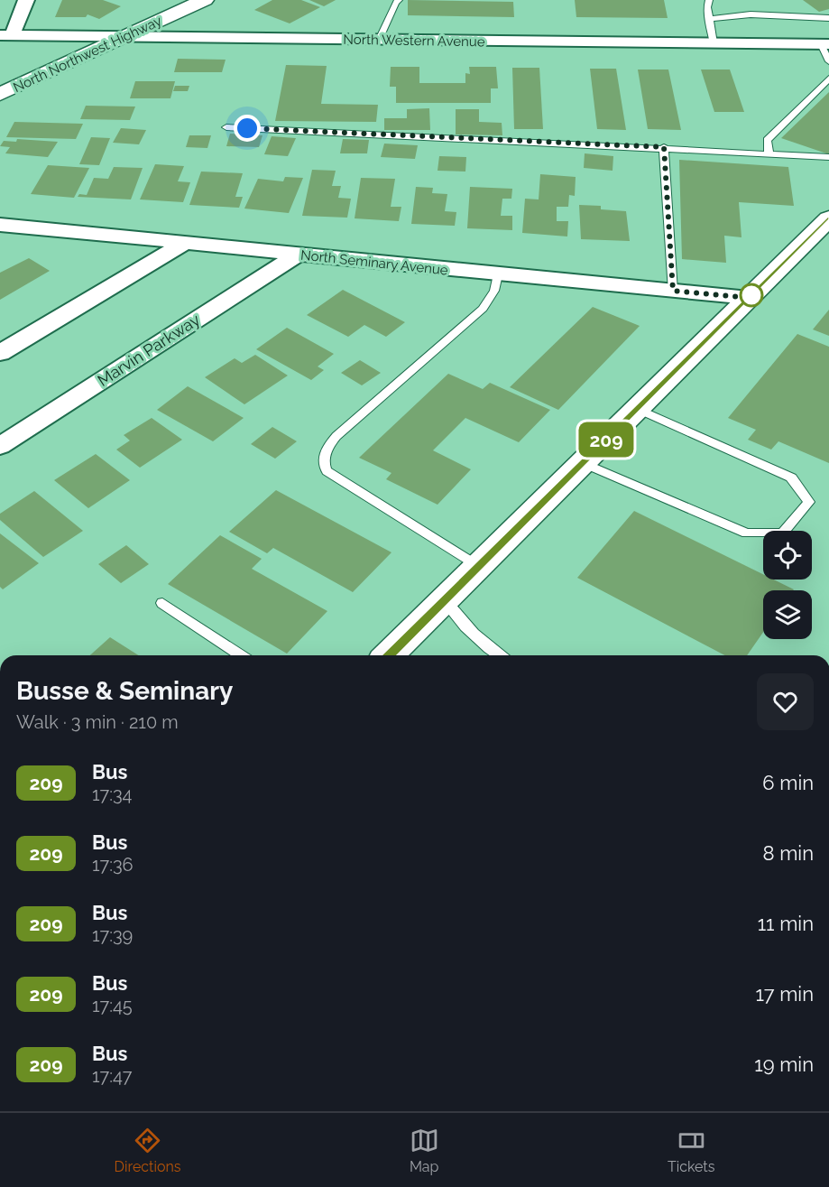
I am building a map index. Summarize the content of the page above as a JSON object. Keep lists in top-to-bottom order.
{
  "streets": {
    "main road": ["North Northwest Highway"],
    "street": ["North Western Avenue", "North Seminary Avenue", "Marvin Parkway"]
  },
  "crossings": [
    ["North Western Avenue", "North Northwest Highway"],
    ["North Seminary Avenue", "Marvin Parkway"]
  ],
  "lines": ["bus line 209"],
  "page": {
    "on_map": "209",
    "heading": ["Busse & Seminary", "Walk · 3 min · 210 m"],
    "list": [
      {
        "mark": "209",
        "name": "Bus",
        "note": "17:34",
        "value": "6 min"
      },
      {
        "mark": "209",
        "name": "Bus",
        "note": "17:36",
        "value": "8 min"
      },
      {
        "mark": "209",
        "name": "Bus",
        "note": "17:39",
        "value": "11 min"
      },
      {
        "mark": "209",
        "name": "Bus",
        "note": "17:45",
        "value": "17 min"
      },
      {
        "mark": "209",
        "name": "Bus",
        "note": "17:47",
        "value": "19 min"
      }
    ],
    "tabs": ["Directions", "Map", "Tickets"]
  }
}
